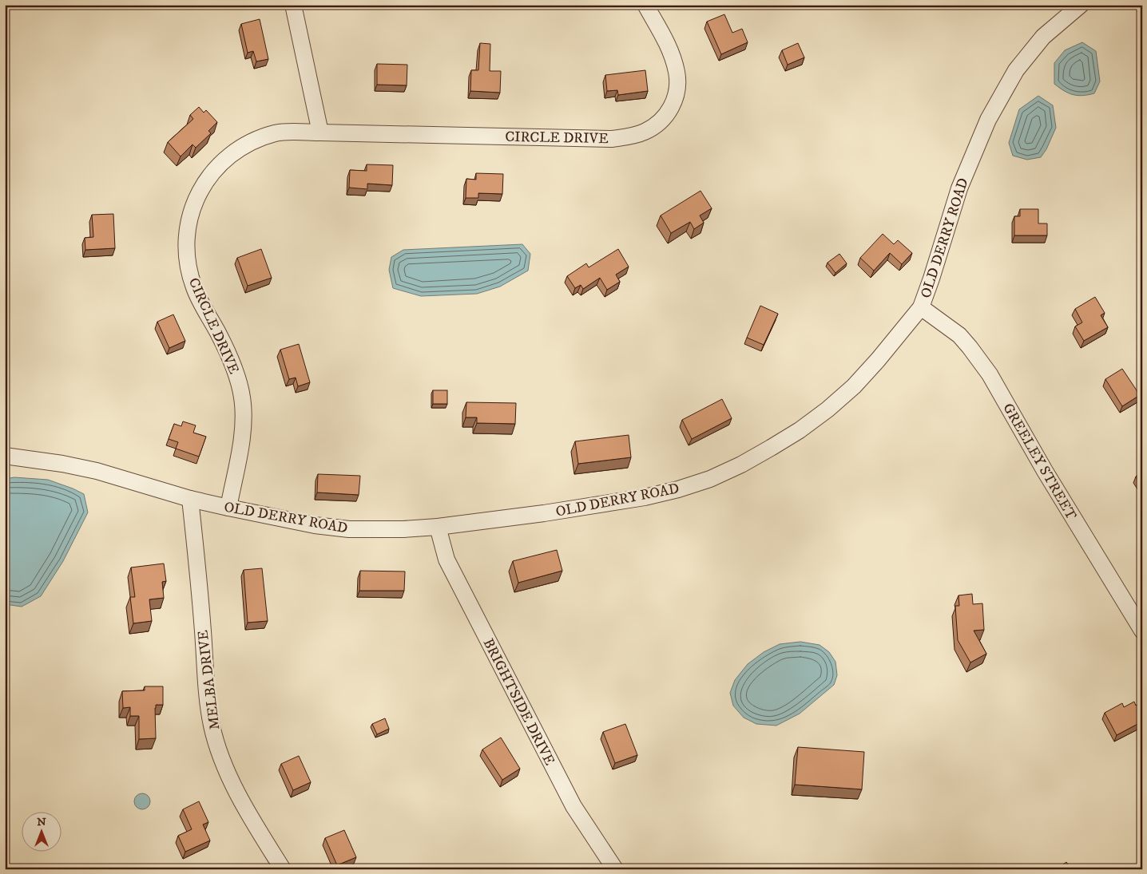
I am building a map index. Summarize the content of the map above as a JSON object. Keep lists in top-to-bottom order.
{
  "streets": {
    "street": [
      "CIRCLE DRIVE",
      "OLD DERRY ROAD",
      "GREELEY STREET",
      "MELBA DRIVE",
      "BRIGHTSIDE DRIVE"
    ]
  },
  "crossings": [
    ["CIRCLE DRIVE", "OLD DERRY ROAD"],
    ["OLD DERRY ROAD", "GREELEY STREET"],
    ["OLD DERRY ROAD", "MELBA DRIVE"],
    ["OLD DERRY ROAD", "BRIGHTSIDE DRIVE"]
  ],
  "north": "top"
}
